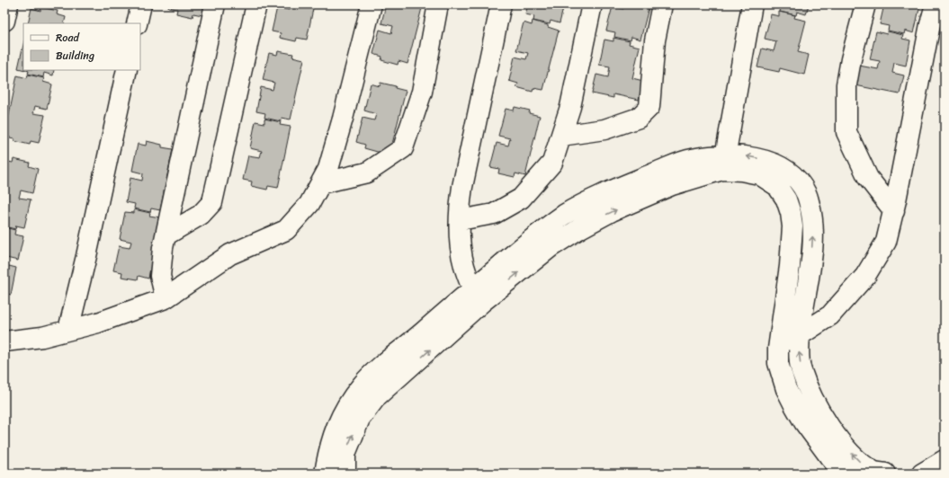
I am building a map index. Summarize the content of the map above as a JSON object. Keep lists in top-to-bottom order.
{
  "legend": ["Road", "Building"]
}
